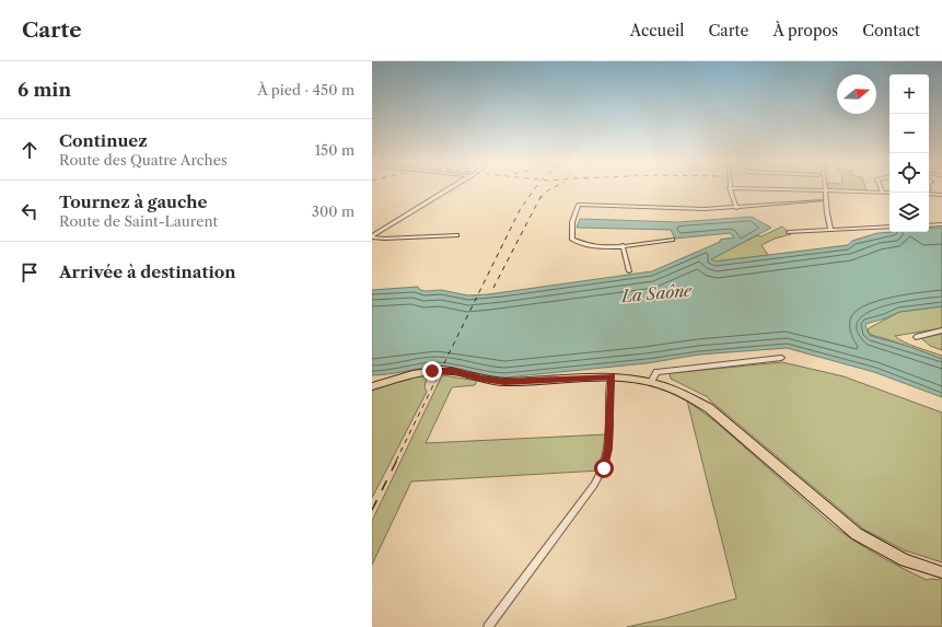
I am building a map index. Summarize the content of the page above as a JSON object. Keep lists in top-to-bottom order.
{
  "water": ["La Saône"],
  "north": "right",
  "page": {
    "header": "Carte",
    "nav": [
      "Accueil",
      "Carte",
      "À propos",
      "Contact"
    ],
    "heading": ["6 min", "À pied · 450 m"],
    "map_buttons": ["+", "−"],
    "list": [
      ["Continuez", "Route des Quatre Arches", "150 m"],
      ["Tournez à gauche", "Route de Saint-Laurent", "300 m"],
      "Arrivée à destination"
    ]
  }
}
